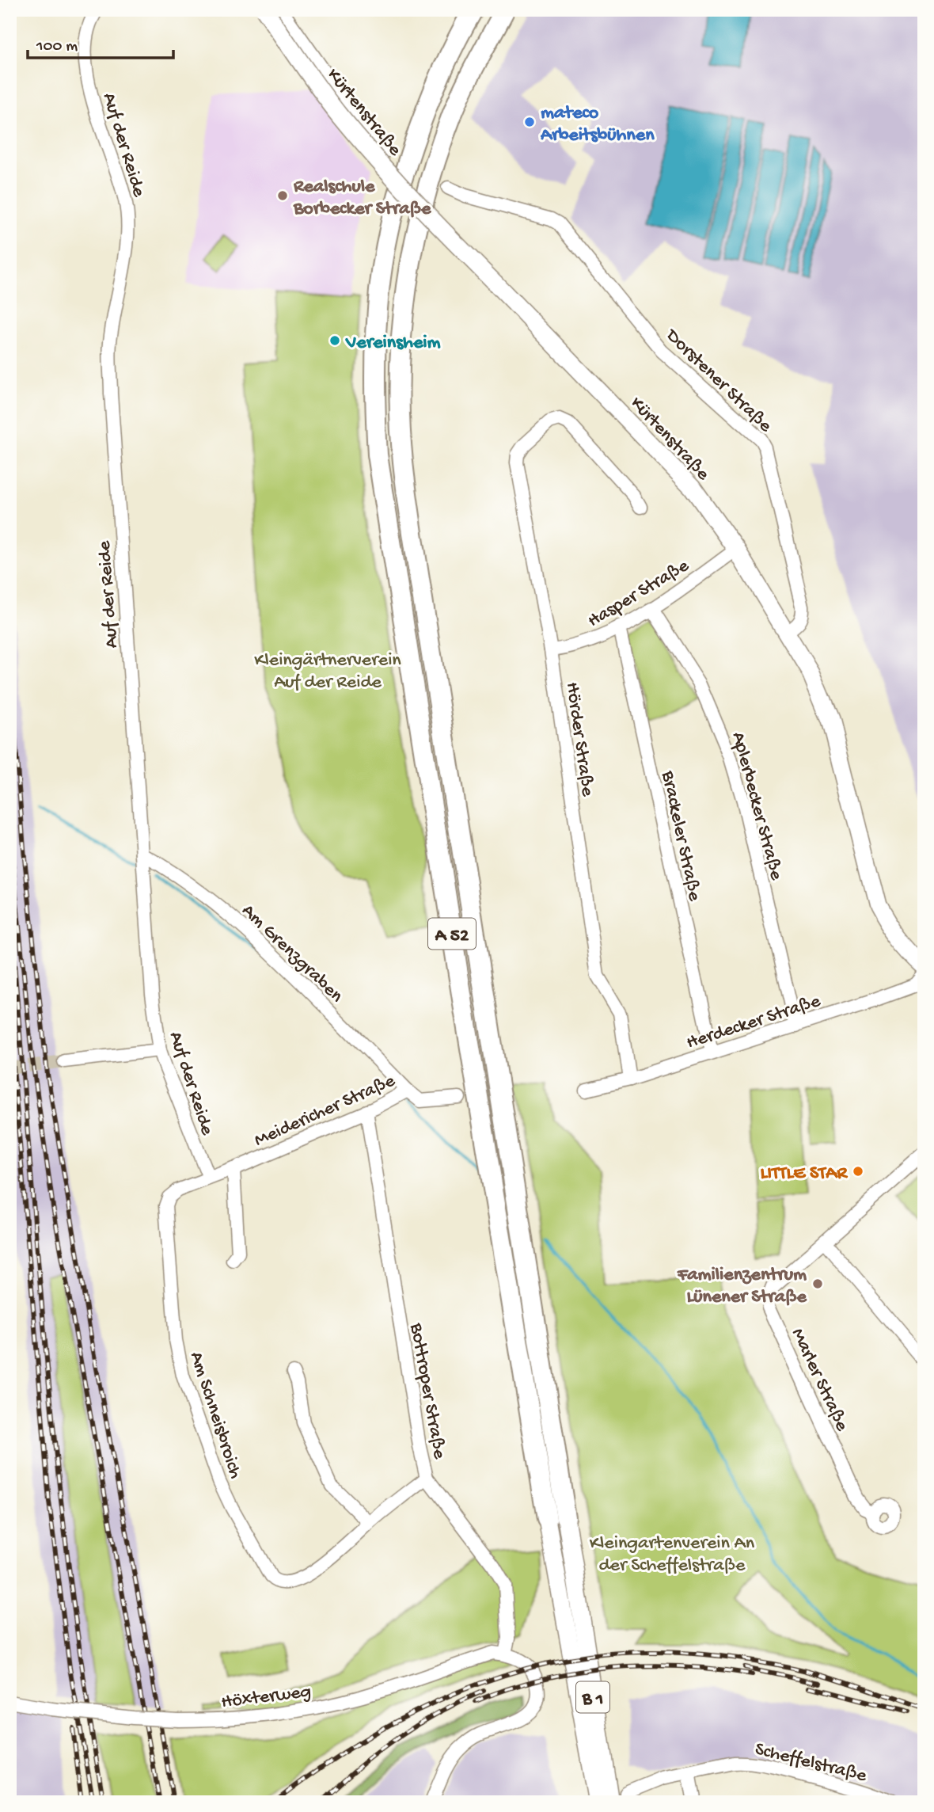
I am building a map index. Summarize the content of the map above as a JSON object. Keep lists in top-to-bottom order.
{
  "streets": {
    "highway": ["A 52"],
    "main road": ["Kürtenstraße", "B 1"],
    "street": [
      "Auf der Reide",
      "Dorstener Straße",
      "Hasper Straße",
      "Hörder Straße",
      "Aplerbecker Straße",
      "Brackeler Straße",
      "Am Grenzgraben",
      "Herdecker Straße",
      "Meidericher Straße",
      "Marler Straße",
      "Bottroper Straße",
      "Am Schneisbroich",
      "Höxterweg",
      "Scheffelstraße"
    ]
  },
  "crossings": [
    ["Kürtenstraße", "Dorstener Straße"],
    ["Kürtenstraße", "Hasper Straße"],
    ["Auf der Reide", "Am Grenzgraben"],
    ["Auf der Reide", "Meidericher Straße"],
    ["Auf der Reide", "Am Schneisbroich"],
    ["Hasper Straße", "Hörder Straße"],
    ["Hasper Straße", "Aplerbecker Straße"],
    ["Hasper Straße", "Brackeler Straße"],
    ["Hörder Straße", "Herdecker Straße"],
    ["Aplerbecker Straße", "Herdecker Straße"],
    ["Brackeler Straße", "Herdecker Straße"],
    ["A 52", "B 1"],
    ["Am Grenzgraben", "Meidericher Straße"],
    ["Meidericher Straße", "Bottroper Straße"],
    ["Meidericher Straße", "Am Schneisbroich"],
    ["Bottroper Straße", "Höxterweg"]
  ],
  "parks": ["Kleingärtnerverein Auf der Reide", "Kleingartenverein An der Scheffelstraße"],
  "places": [
    "mateco Arbeitsbühnen",
    "Realschule Borbecker Straße",
    "Vereinsheim",
    "LITTLE STAR",
    "Familienzentrum Lünener Straße"
  ],
  "scale_bar": "100 m"
}
